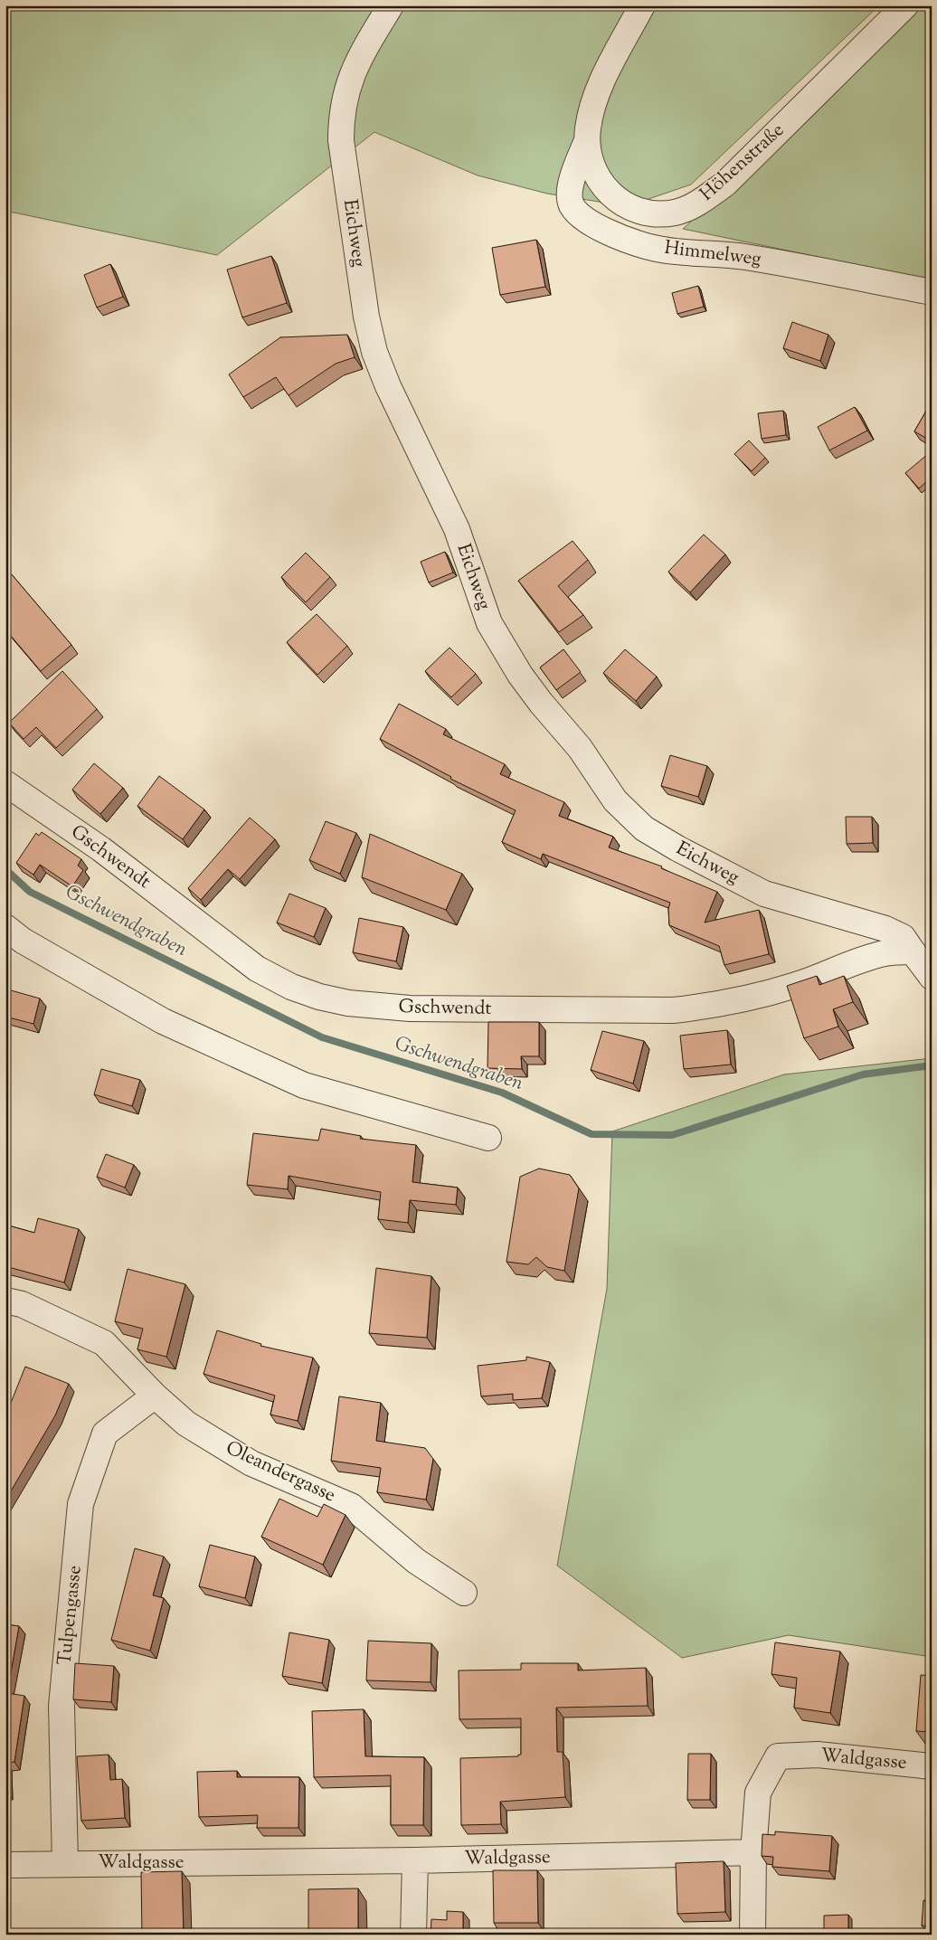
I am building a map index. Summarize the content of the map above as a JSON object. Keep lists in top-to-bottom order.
{
  "streets": {
    "street": [
      "Höhenstraße",
      "Eichweg",
      "Himmelweg",
      "Gschwendt",
      "Oleandergasse",
      "Tulpengasse",
      "Waldgasse"
    ]
  },
  "crossings": [
    ["Höhenstraße", "Himmelweg"],
    ["Eichweg", "Gschwendt"],
    ["Oleandergasse", "Tulpengasse"],
    ["Tulpengasse", "Waldgasse"]
  ],
  "water": ["Gschwendgraben"]
}
